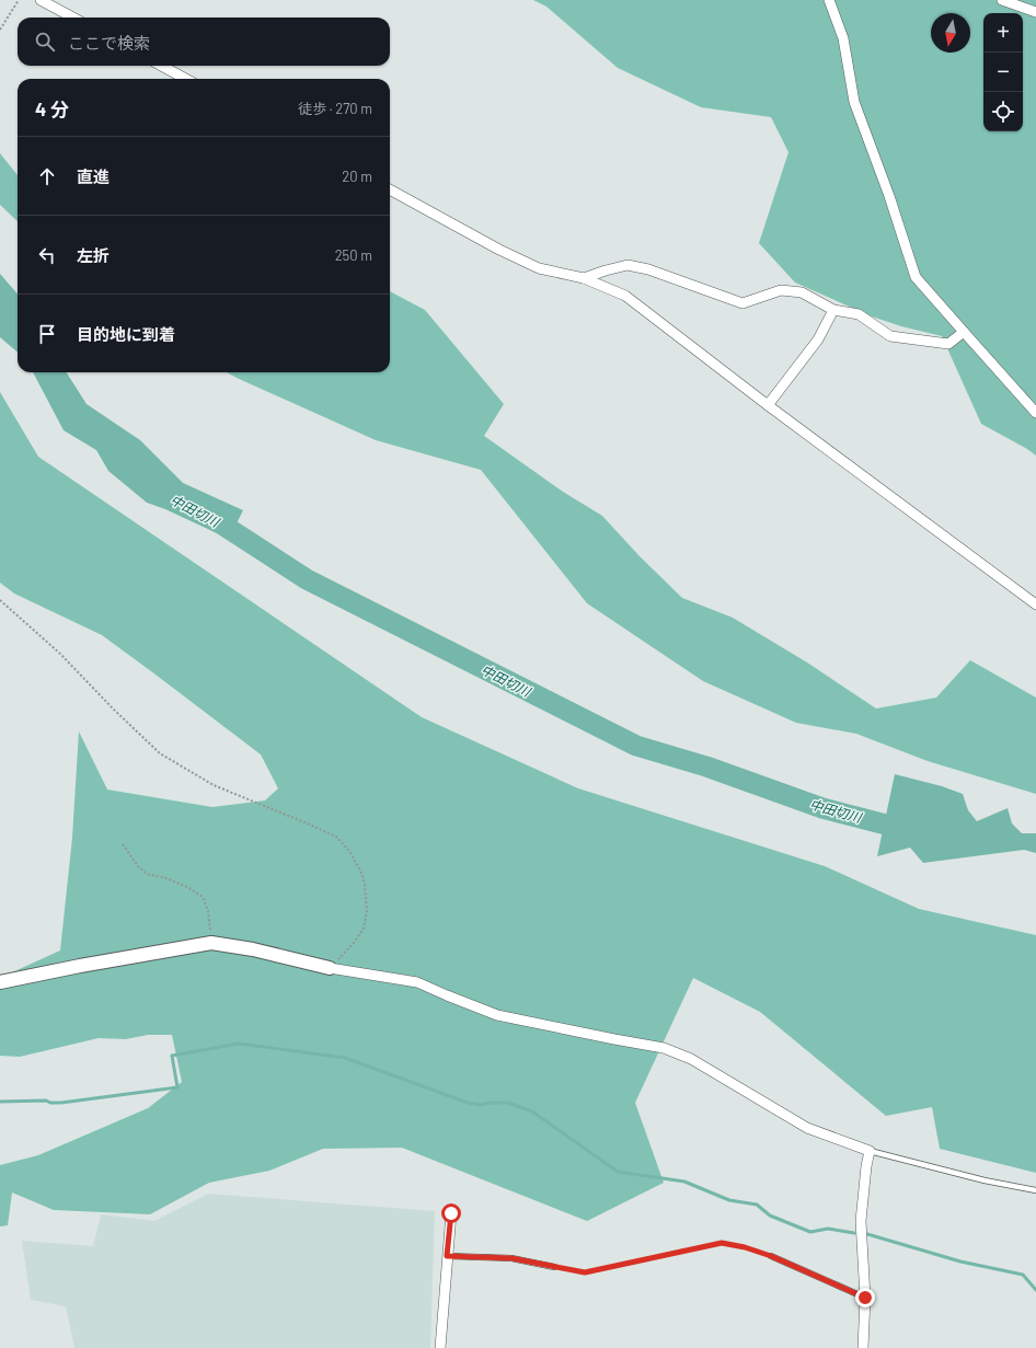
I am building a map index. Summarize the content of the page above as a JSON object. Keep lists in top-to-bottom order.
{
  "water": ["中田切川"],
  "north": "bottom",
  "page": {
    "map_buttons": ["+", "−"],
    "search": "ここで検索",
    "heading": ["4 分", "徒歩 · 270 m"],
    "list": [
      ["直進", "20 m"],
      ["左折", "250 m"],
      "目的地に到着"
    ]
  }
}
